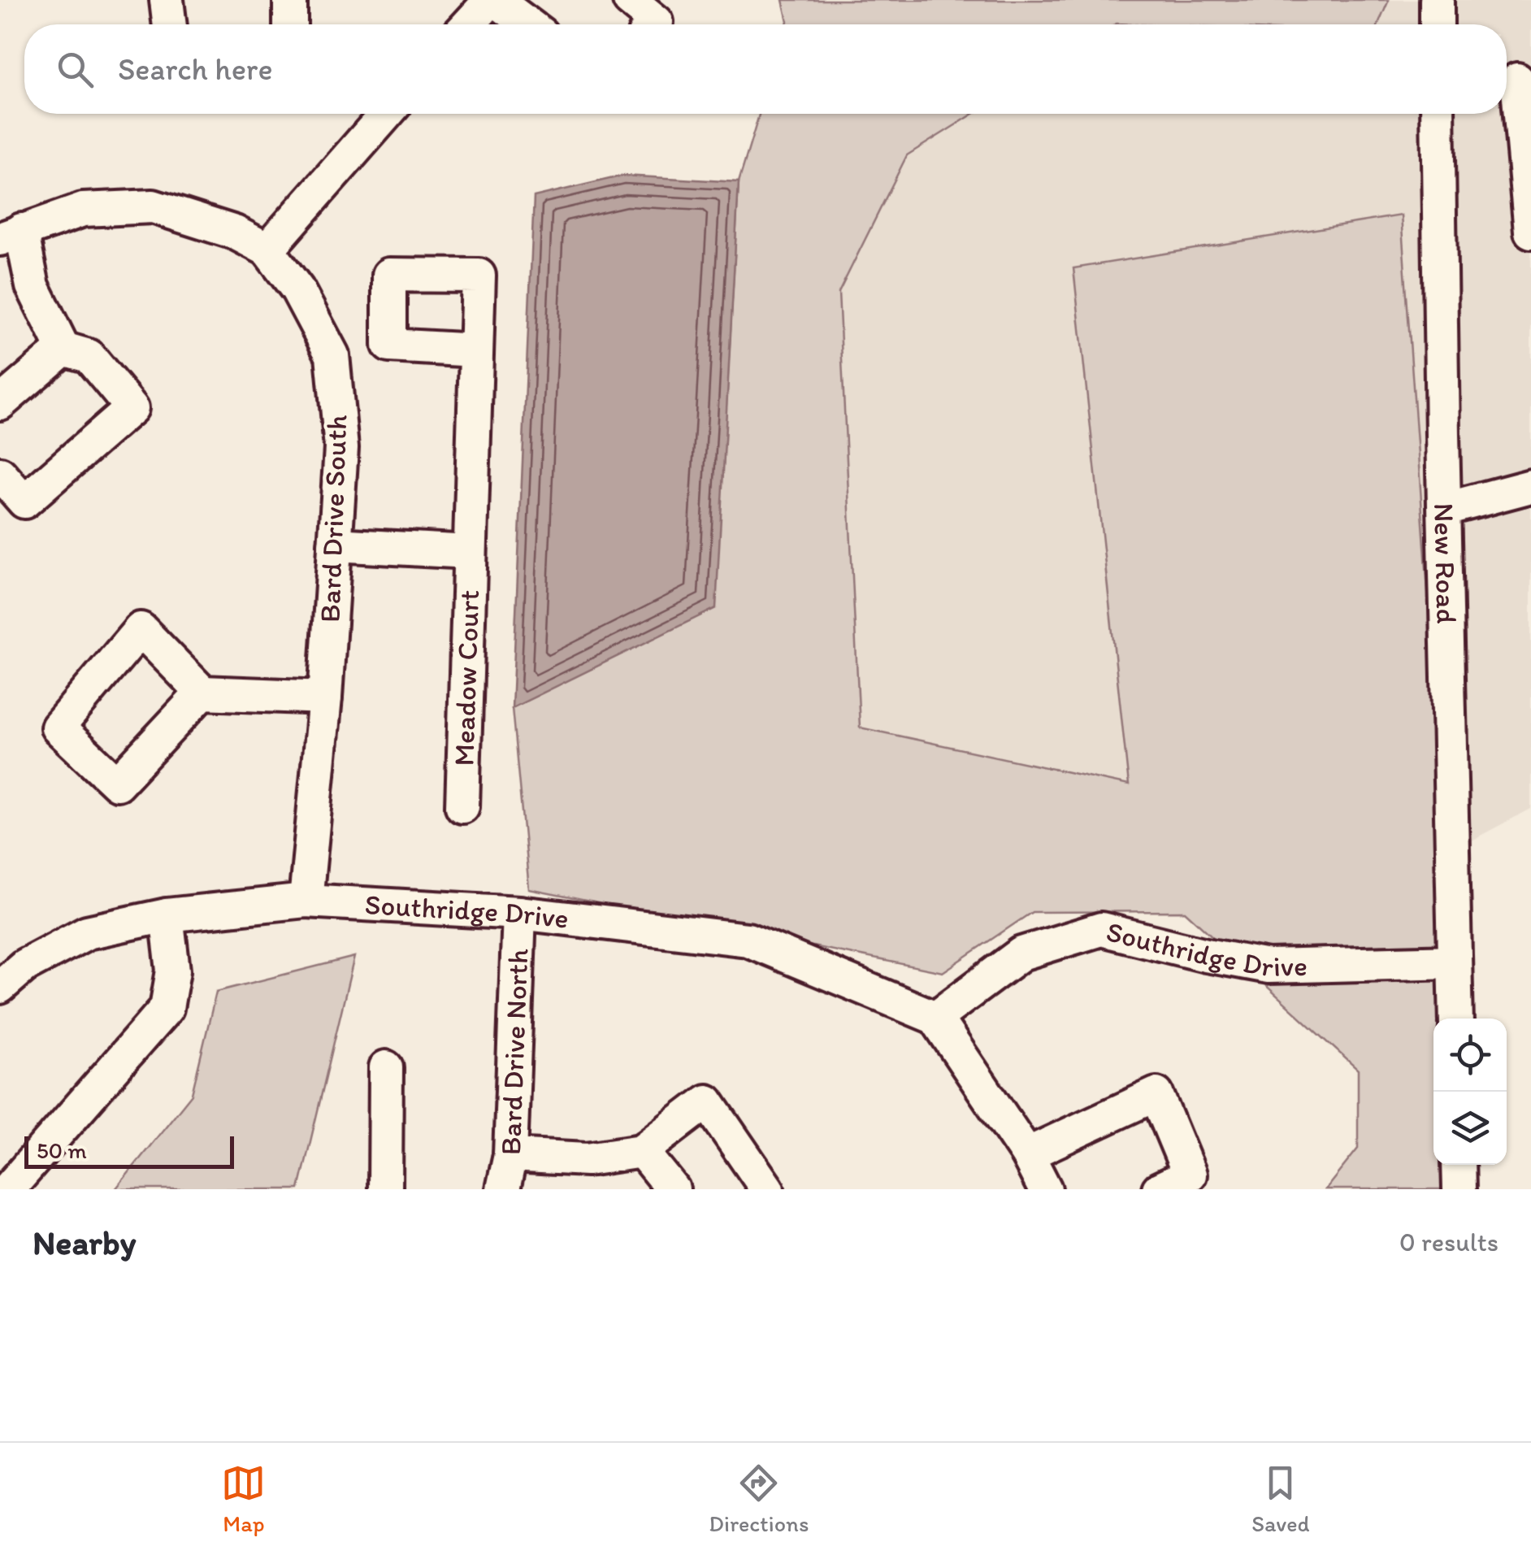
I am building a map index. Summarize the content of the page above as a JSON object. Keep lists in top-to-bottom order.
{
  "streets": {
    "street": [
      "Bard Drive South",
      "New Road",
      "Meadow Court",
      "Southridge Drive",
      "Bard Drive North"
    ]
  },
  "crossings": [
    ["Bard Drive South", "Meadow Court"],
    ["Bard Drive South", "Southridge Drive"],
    ["New Road", "Southridge Drive"],
    ["Southridge Drive", "Bard Drive North"]
  ],
  "scale_bar": "50 m",
  "page": {
    "search": "Search here",
    "scale": "50 m",
    "heading": ["Nearby", "0 results"],
    "nav": ["Map", "Directions", "Saved"]
  }
}
